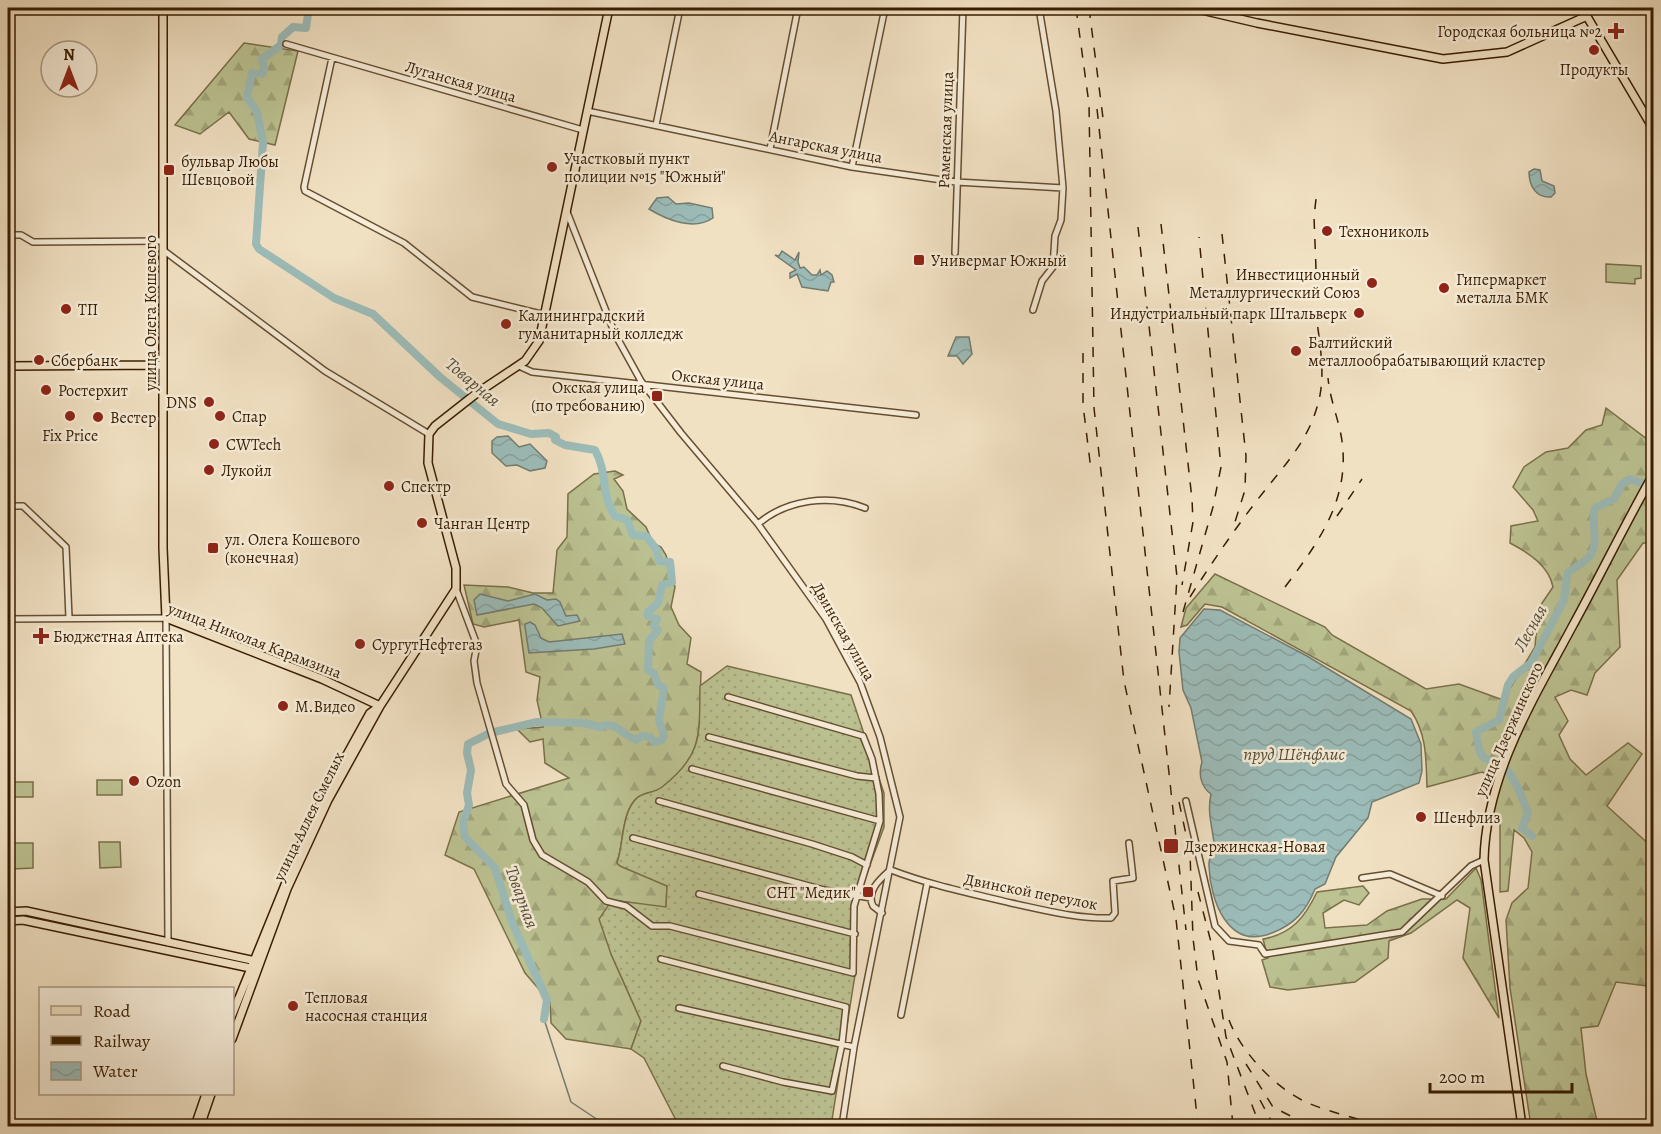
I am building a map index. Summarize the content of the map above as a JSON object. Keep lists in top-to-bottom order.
{
  "streets": {
    "main road": [
      "улица Олега Кошевого",
      "улица Николая Карамзина",
      "улица Дзержинского",
      "улица Аллея Смелых"
    ],
    "street": [
      "Луганская улица",
      "Раменская улица",
      "Ангарская улица",
      "Окская улица",
      "Двинская улица",
      "Двинской переулок"
    ]
  },
  "crossings": [
    ["Раменская улица", "Ангарская улица"],
    ["улица Олега Кошевого", "улица Николая Карамзина"],
    ["Окская улица", "Двинская улица"],
    ["Двинская улица", "Двинской переулок"],
    ["улица Николая Карамзина", "улица Аллея Смелых"]
  ],
  "water": ["Товарная", "Лесная", "пруд Шёнфлис"],
  "places": {
    "health": ["Городская больница №2", "Бюджетная Аптека"],
    "other": [
      "Продукты",
      "Участковый пункт полиции №15 \"Южный\"",
      "Технониколь",
      "Инвестиционный Металлургический Союз",
      "Гипермаркет металла БМК",
      "ТП",
      "Индустриальный парк Штальверк",
      "Калининградский гуманитарный колледж",
      "Балтийский металлообрабатывающий кластер",
      "Сбербанк",
      "Ростерхит",
      "DNS",
      "Fix Price",
      "Спар",
      "Вестер",
      "CWTech",
      "Лукойл",
      "Спектр",
      "Чанган Центр",
      "СургутНефтегаз",
      "M.Видео",
      "Ozon",
      "Шенфлиз",
      "Тепловая насосная станция"
    ],
    "transit": [
      "бульвар Любы Шевцовой",
      "Универмаг Южный",
      "Окская улица (по требованию)",
      "ул. Олега Кошевого (конечная)",
      "Дзержинская-Новая",
      "СНТ \"Медик\""
    ]
  },
  "legend": ["Road", "Railway", "Water"],
  "scale_bar": "200 m",
  "north": "top"
}
